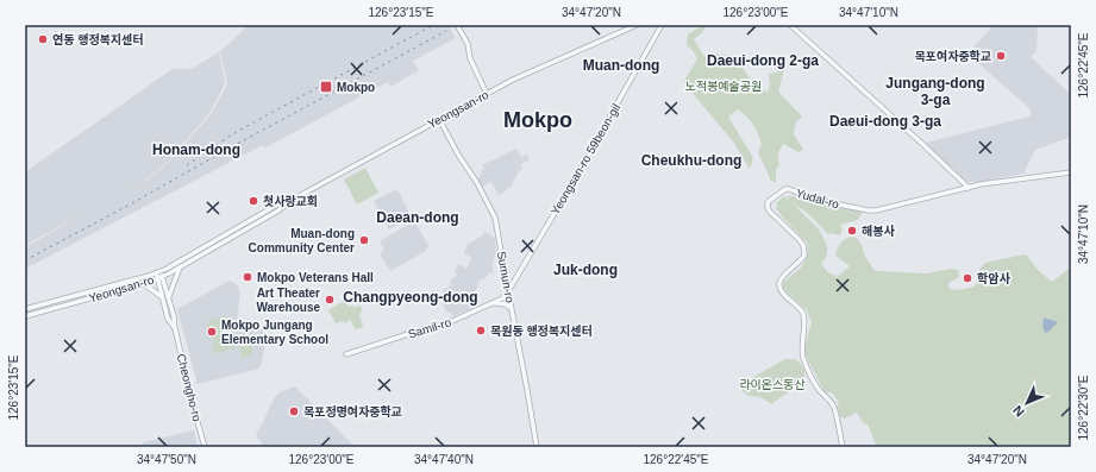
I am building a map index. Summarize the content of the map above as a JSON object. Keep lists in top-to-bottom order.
{
  "streets": {
    "street": [
      "Yeongsan-ro",
      "Yeongsan-ro 59beon-gil",
      "Yudal-ro",
      "Sumun-ro",
      "Samil-ro",
      "Cheongho-ro"
    ]
  },
  "crossings": [
    ["Yeongsan-ro", "Sumun-ro"],
    ["Yeongsan-ro", "Cheongho-ro"],
    ["Yeongsan-ro 59beon-gil", "Sumun-ro"],
    ["Yeongsan-ro 59beon-gil", "Samil-ro"],
    ["Sumun-ro", "Samil-ro"]
  ],
  "districts": [
    "Daeui-dong 2-ga",
    "Muan-dong",
    "Jungang-dong 3-ga",
    "Mokpo",
    "Daeui-dong 3-ga",
    "Honam-dong",
    "Cheukhu-dong",
    "Daean-dong",
    "Juk-dong",
    "Changpyeong-dong"
  ],
  "parks": ["노적봉예술공원", "라이온스동산"],
  "places": {
    "other": [
      "연동 행정복지센터",
      "목포여자중학교",
      "첫사랑교회",
      "해봉사",
      "Muan-dong Community Center",
      "Mokpo Veterans Hall",
      "학암사",
      "Art Theater Warehouse",
      "목원동 행정복지센터",
      "Mokpo Jungang Elementary School",
      "목포정명여자중학교"
    ],
    "transit": ["Mokpo"]
  },
  "north": "bottom left",
  "coordinates": [
    "126°23'15\"E",
    "34°47'20\"N",
    "126°23'00\"E",
    "34°47'10\"N",
    "126°22'45\"E",
    "126°22'30\"E",
    "34°47'50\"N",
    "34°47'40\"N"
  ]
}
